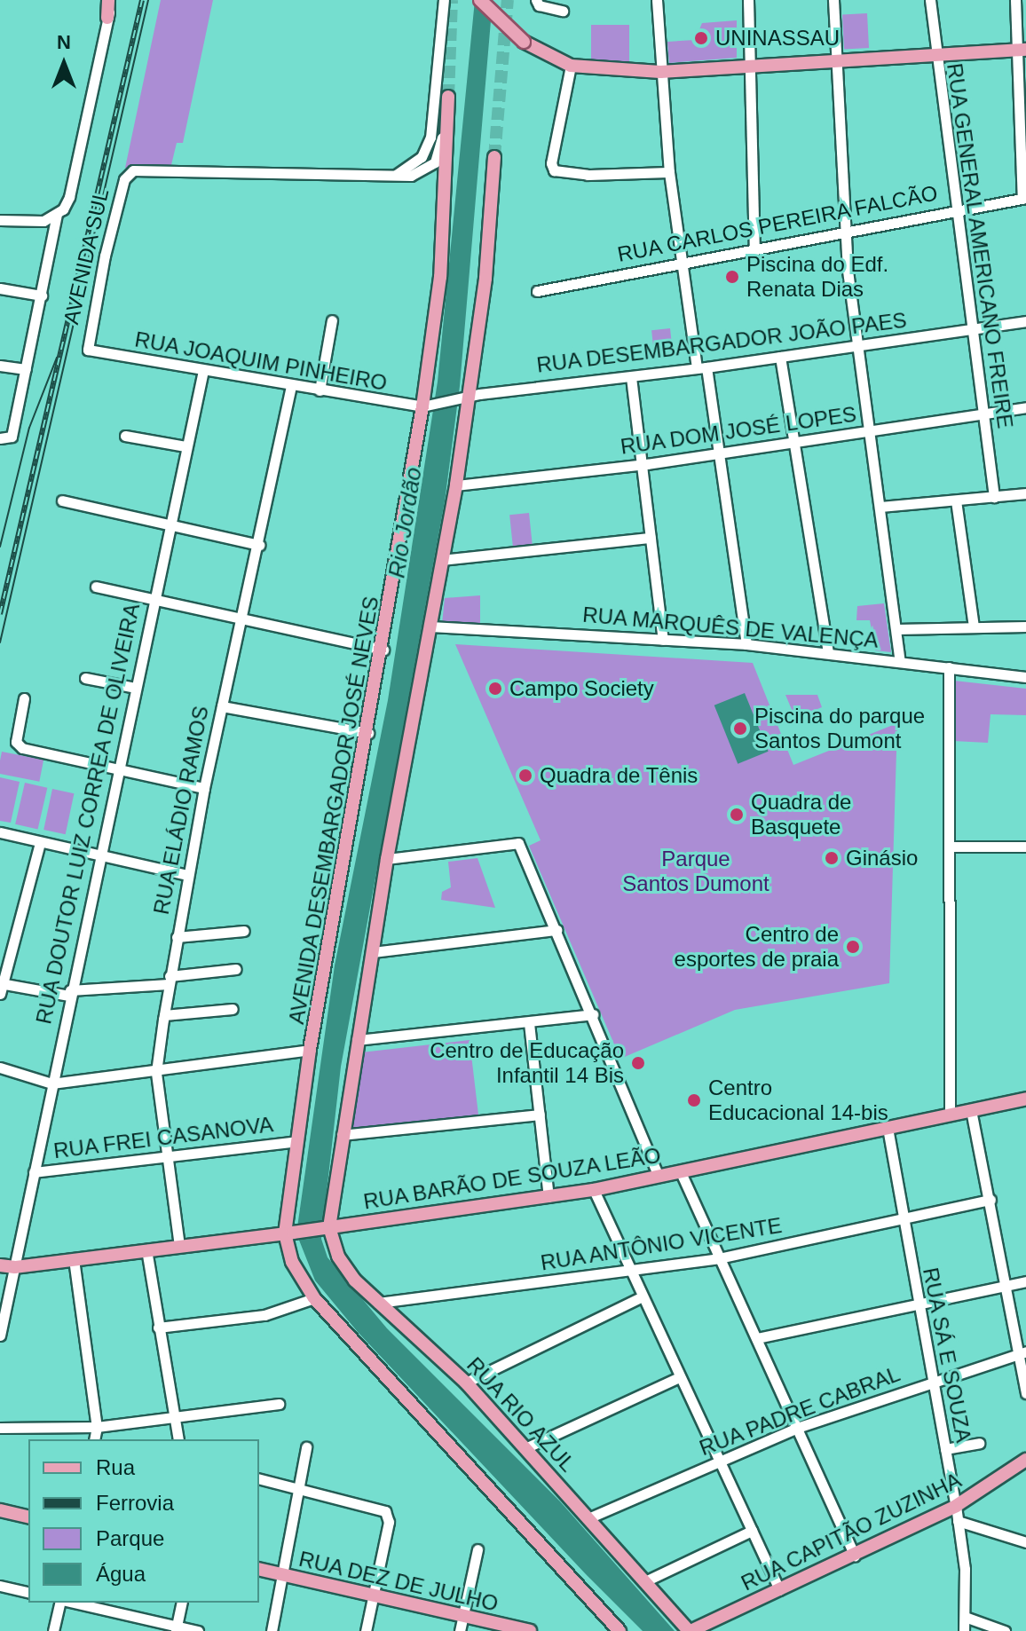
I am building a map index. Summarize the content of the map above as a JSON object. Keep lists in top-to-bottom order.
{
  "streets": {
    "main road": [
      "AVENIDA DESEMBARGADOR JOSÉ NEVES",
      "RUA BARÃO DE SOUZA LEÃO",
      "RUA RIO AZUL",
      "RUA CAPITÃO ZUZINHA",
      "RUA DEZ DE JULHO"
    ],
    "street": [
      "RUA CARLOS PEREIRA FALCÃO",
      "RUA GENERAL AMERICANO FREIRE",
      "AVENIDA SUL",
      "RUA DESEMBARGADOR JOÃO PAES",
      "RUA JOAQUIM PINHEIRO",
      "RUA DOM JOSÉ LOPES",
      "RUA MARQUÊS DE VALENÇA",
      "RUA ELÁDIO RAMOS",
      "RUA DOUTOR LUIZ CORREA DE OLIVEIRA",
      "RUA FREI CASANOVA",
      "RUA ANTÔNIO VICENTE",
      "RUA SÁ E SOUZA",
      "RUA PADRE CABRAL"
    ]
  },
  "crossings": [
    ["RUA CARLOS PEREIRA FALCÃO", "RUA GENERAL AMERICANO FREIRE"],
    ["RUA GENERAL AMERICANO FREIRE", "RUA DESEMBARGADOR JOÃO PAES"],
    ["RUA GENERAL AMERICANO FREIRE", "RUA DOM JOSÉ LOPES"],
    ["AVENIDA SUL", "RUA JOAQUIM PINHEIRO"],
    ["RUA DESEMBARGADOR JOÃO PAES", "RUA JOAQUIM PINHEIRO"],
    ["RUA DESEMBARGADOR JOÃO PAES", "AVENIDA DESEMBARGADOR JOSÉ NEVES"],
    ["RUA JOAQUIM PINHEIRO", "RUA ELÁDIO RAMOS"],
    ["RUA JOAQUIM PINHEIRO", "AVENIDA DESEMBARGADOR JOSÉ NEVES"],
    ["RUA JOAQUIM PINHEIRO", "RUA DOUTOR LUIZ CORREA DE OLIVEIRA"],
    ["RUA ELÁDIO RAMOS", "RUA FREI CASANOVA"],
    ["RUA ELÁDIO RAMOS", "RUA BARÃO DE SOUZA LEÃO"],
    ["AVENIDA DESEMBARGADOR JOSÉ NEVES", "RUA FREI CASANOVA"],
    ["AVENIDA DESEMBARGADOR JOSÉ NEVES", "RUA BARÃO DE SOUZA LEÃO"],
    ["RUA DOUTOR LUIZ CORREA DE OLIVEIRA", "RUA FREI CASANOVA"],
    ["RUA DOUTOR LUIZ CORREA DE OLIVEIRA", "RUA BARÃO DE SOUZA LEÃO"],
    ["RUA BARÃO DE SOUZA LEÃO", "RUA SÁ E SOUZA"],
    ["RUA BARÃO DE SOUZA LEÃO", "RUA RIO AZUL"],
    ["RUA ANTÔNIO VICENTE", "RUA SÁ E SOUZA"],
    ["RUA ANTÔNIO VICENTE", "RUA RIO AZUL"],
    ["RUA SÁ E SOUZA", "RUA PADRE CABRAL"],
    ["RUA SÁ E SOUZA", "RUA CAPITÃO ZUZINHA"],
    ["RUA PADRE CABRAL", "RUA RIO AZUL"],
    ["RUA RIO AZUL", "RUA CAPITÃO ZUZINHA"]
  ],
  "water": ["Rio Jordão"],
  "parks": ["Parque Santos Dumont"],
  "places": [
    "UNINASSAU",
    "Piscina do Edf. Renata Dias",
    "Campo Society",
    "Piscina do parque Santos Dumont",
    "Quadra de Tênis",
    "Quadra de Basquete",
    "Ginásio",
    "Centro de esportes de praia",
    "Centro de Educação Infantil 14 Bis",
    "Centro Educacional 14-bis"
  ],
  "legend": [
    "Rua",
    "Ferrovia",
    "Parque",
    "Água"
  ],
  "north": "top"
}
